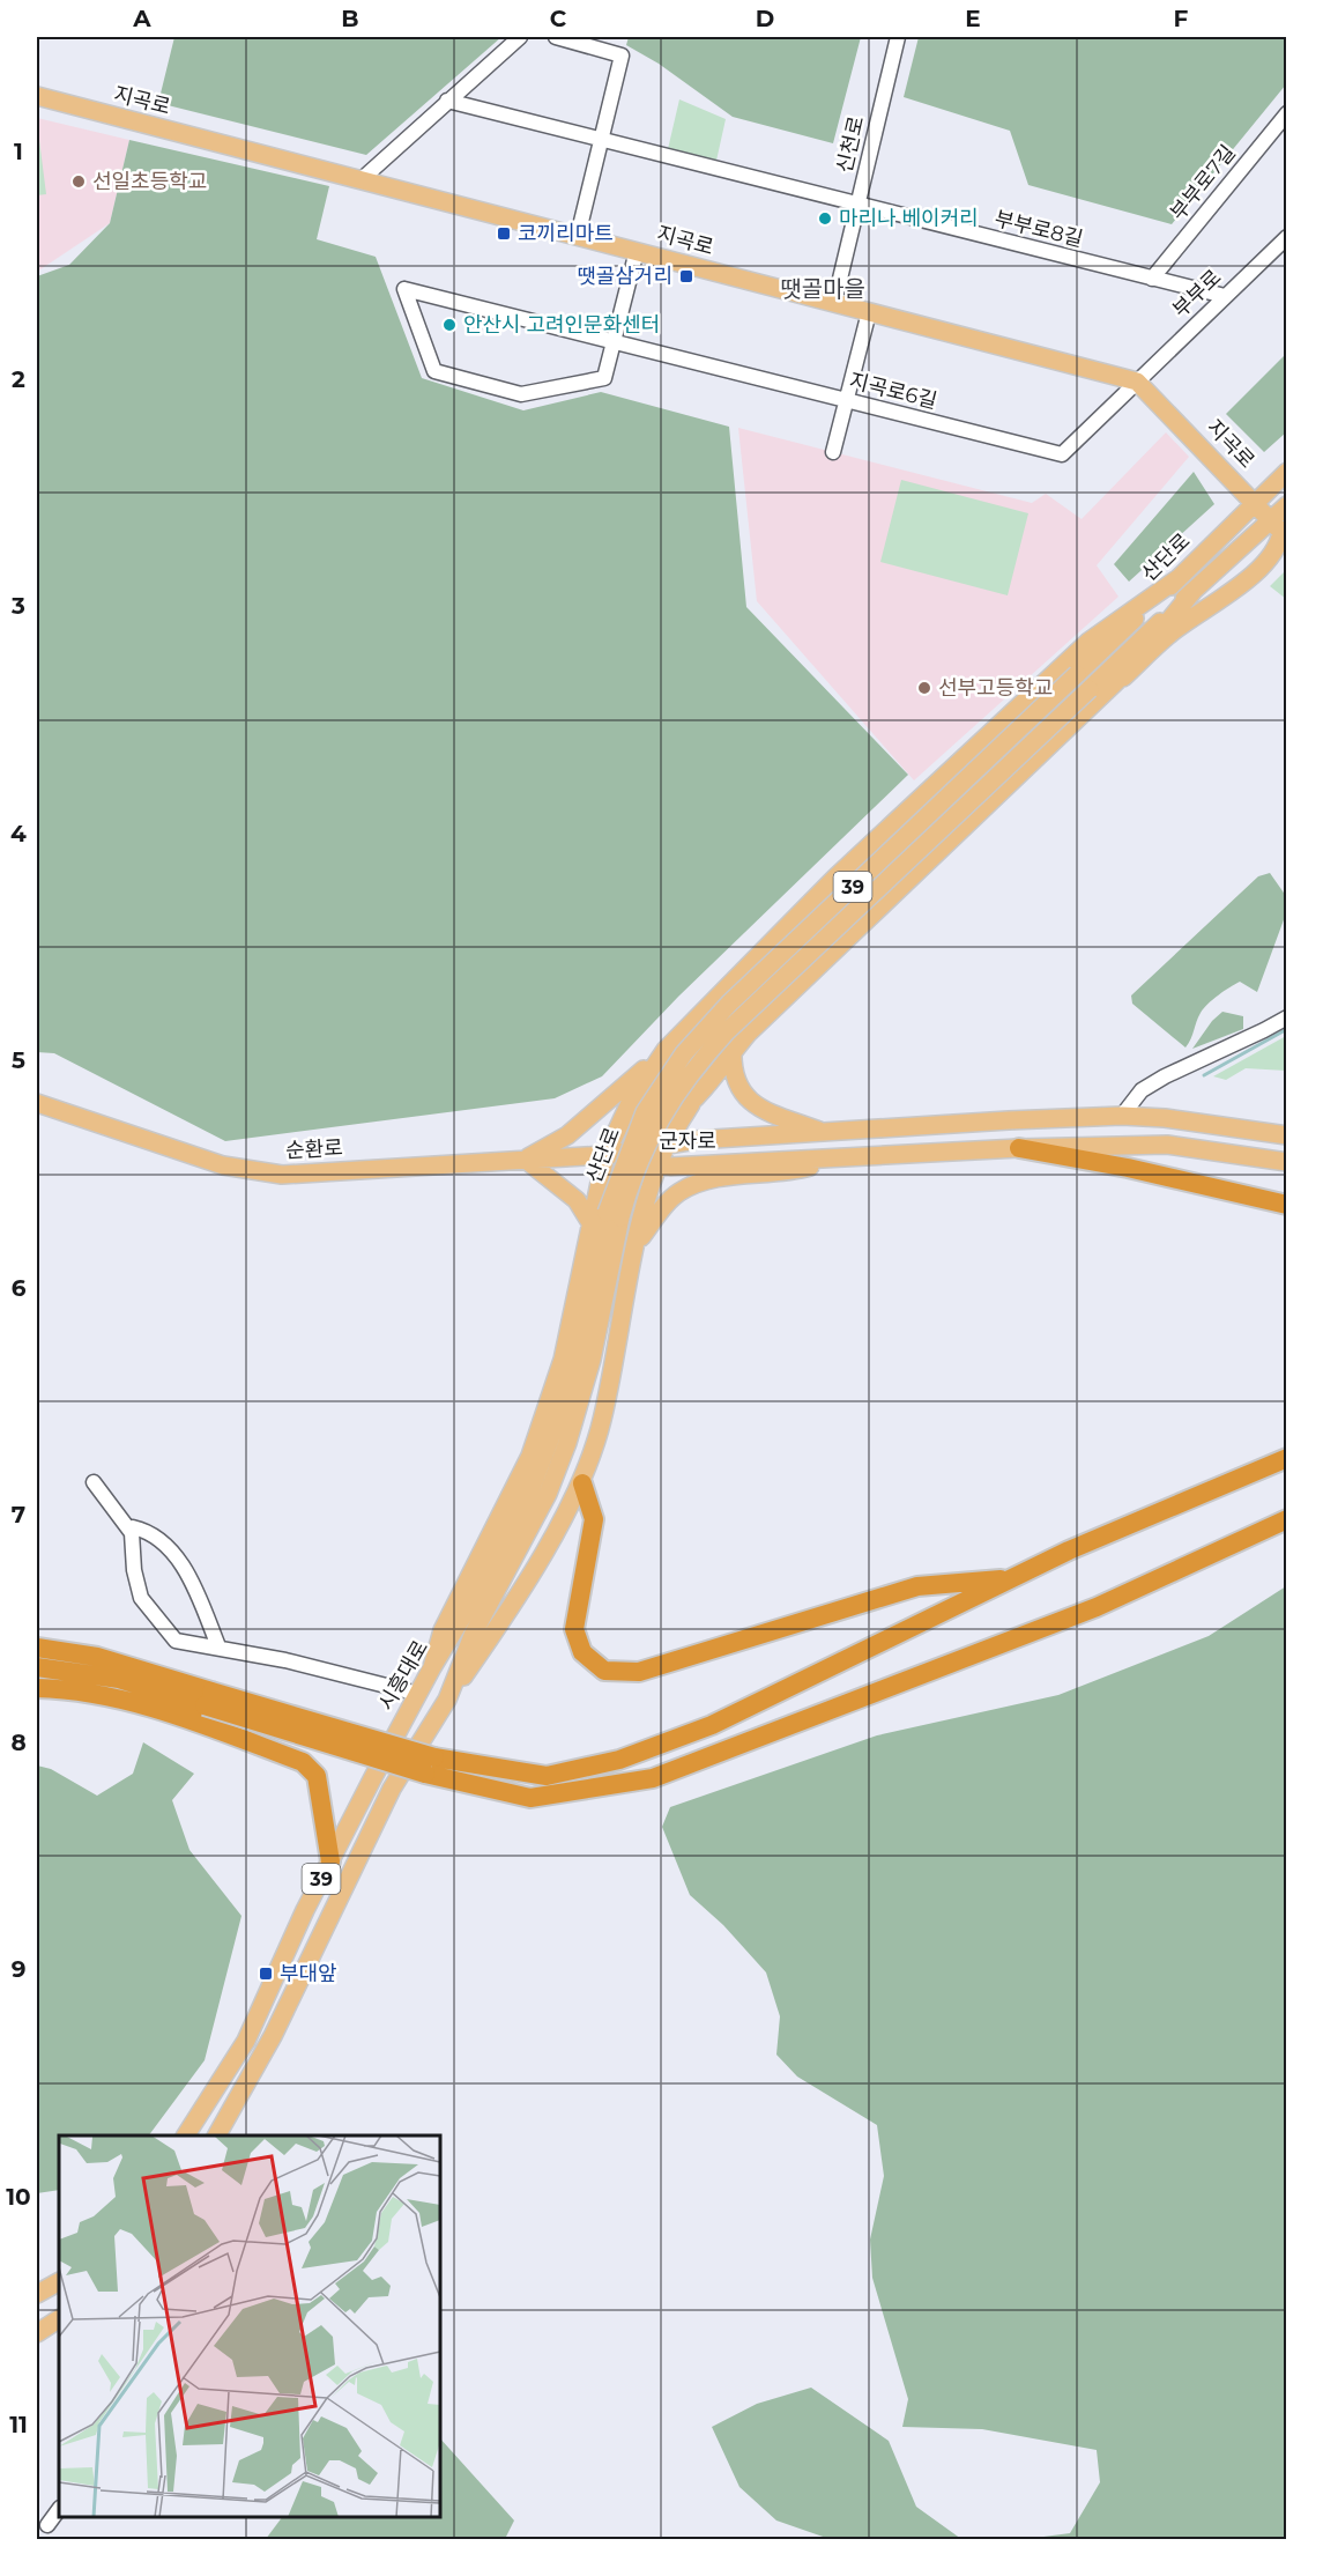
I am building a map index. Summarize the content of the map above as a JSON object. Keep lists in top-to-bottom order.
{
  "streets": {
    "main road": [
      "지곡로",
      "산단로",
      "39",
      "군자로",
      "순환로",
      "시흥대로"
    ],
    "street": [
      "신천로",
      "부부로7길",
      "부부로8길",
      "부부로",
      "지곡로6길"
    ]
  },
  "crossings": [
    ["지곡로", "신천로"],
    ["지곡로", "부부로"],
    ["지곡로", "지곡로6길"],
    ["지곡로", "산단로"],
    ["신천로", "부부로8길"],
    ["부부로7길", "부부로8길"],
    ["부부로8길", "부부로"],
    ["부부로", "지곡로6길"],
    ["산단로", "시흥대로"],
    ["군자로", "순환로"]
  ],
  "districts": ["땟골마을"],
  "places": {
    "other": [
      "선일초등학교",
      "마리나 베이커리",
      "안산시 고려인문화센터",
      "선부고등학교"
    ],
    "transit": ["코끼리마트", "땟골삼거리", "부대앞"]
  },
  "grid": {
    "columns": [
      "A",
      "B",
      "C",
      "D",
      "E",
      "F"
    ],
    "rows": [
      "1",
      "2",
      "3",
      "4",
      "5",
      "6",
      "7",
      "8",
      "9",
      "10",
      "11"
    ]
  }
}
